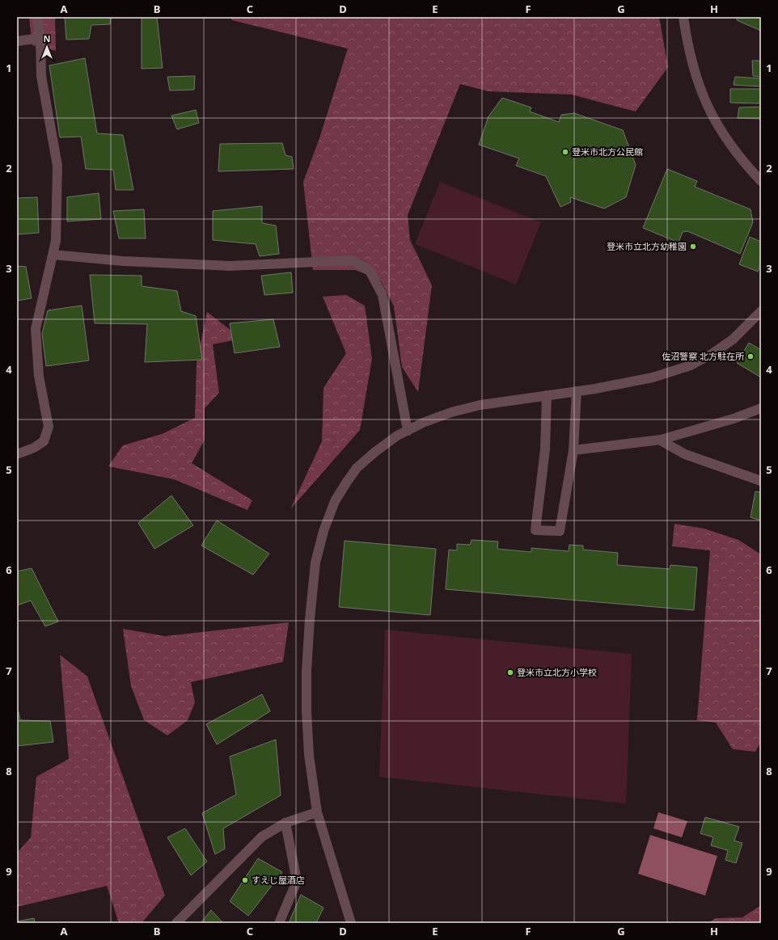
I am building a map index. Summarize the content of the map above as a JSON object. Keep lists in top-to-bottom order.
{
  "places": [
    "登米市北方公民館",
    "登米市立北方幼稚園",
    "佐沼警察 北方駐在所",
    "登米市立北方小学校",
    "すえじ屋酒店"
  ],
  "north": "top",
  "grid": {
    "columns": [
      "A",
      "B",
      "C",
      "D",
      "E",
      "F",
      "G",
      "H"
    ],
    "rows": [
      "1",
      "2",
      "3",
      "4",
      "5",
      "6",
      "7",
      "8",
      "9"
    ]
  }
}
